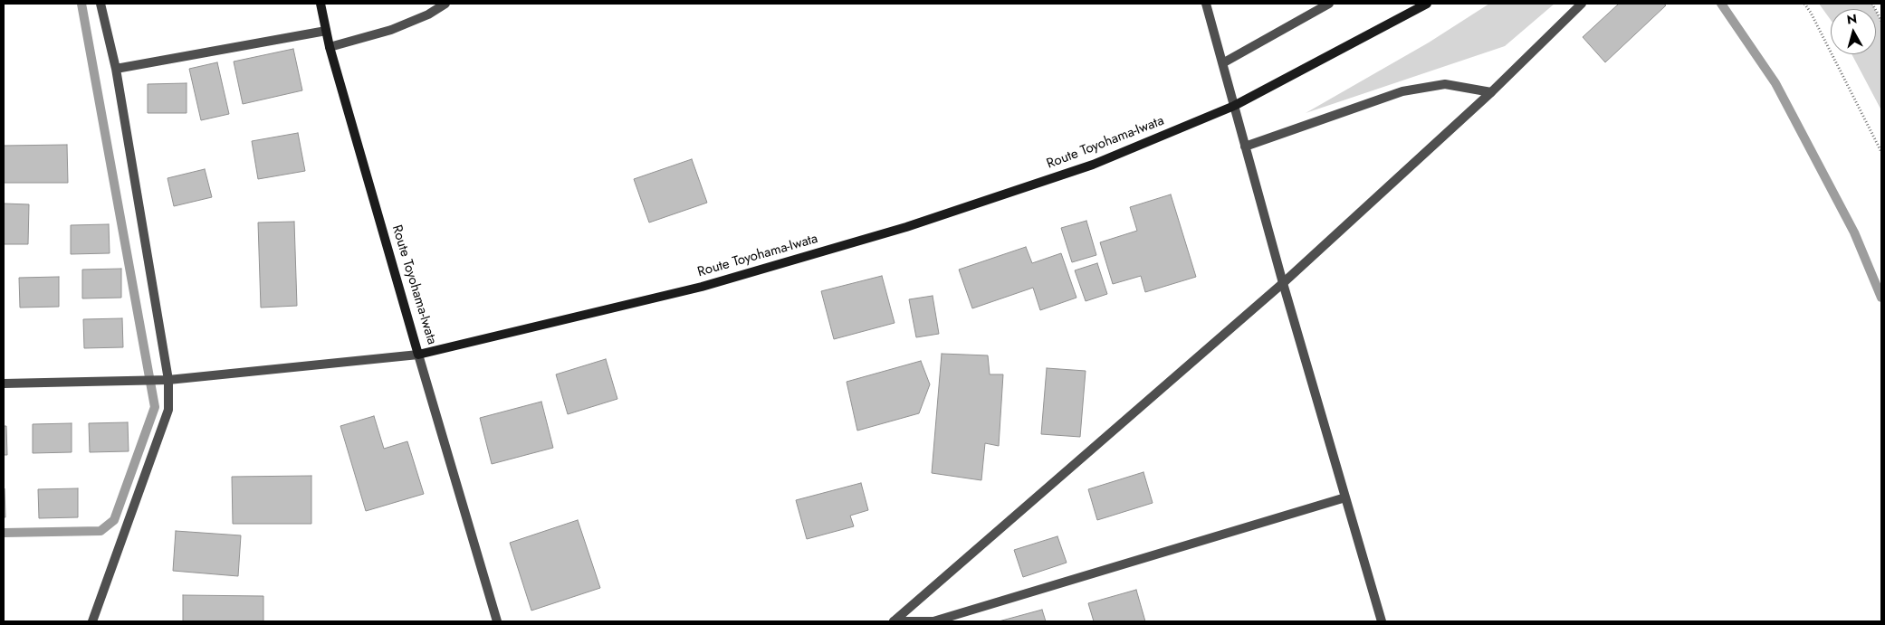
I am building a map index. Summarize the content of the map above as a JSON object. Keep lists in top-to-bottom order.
{
  "streets": {
    "main road": ["Route Toyohama-Iwata"]
  },
  "north": "top"
}
